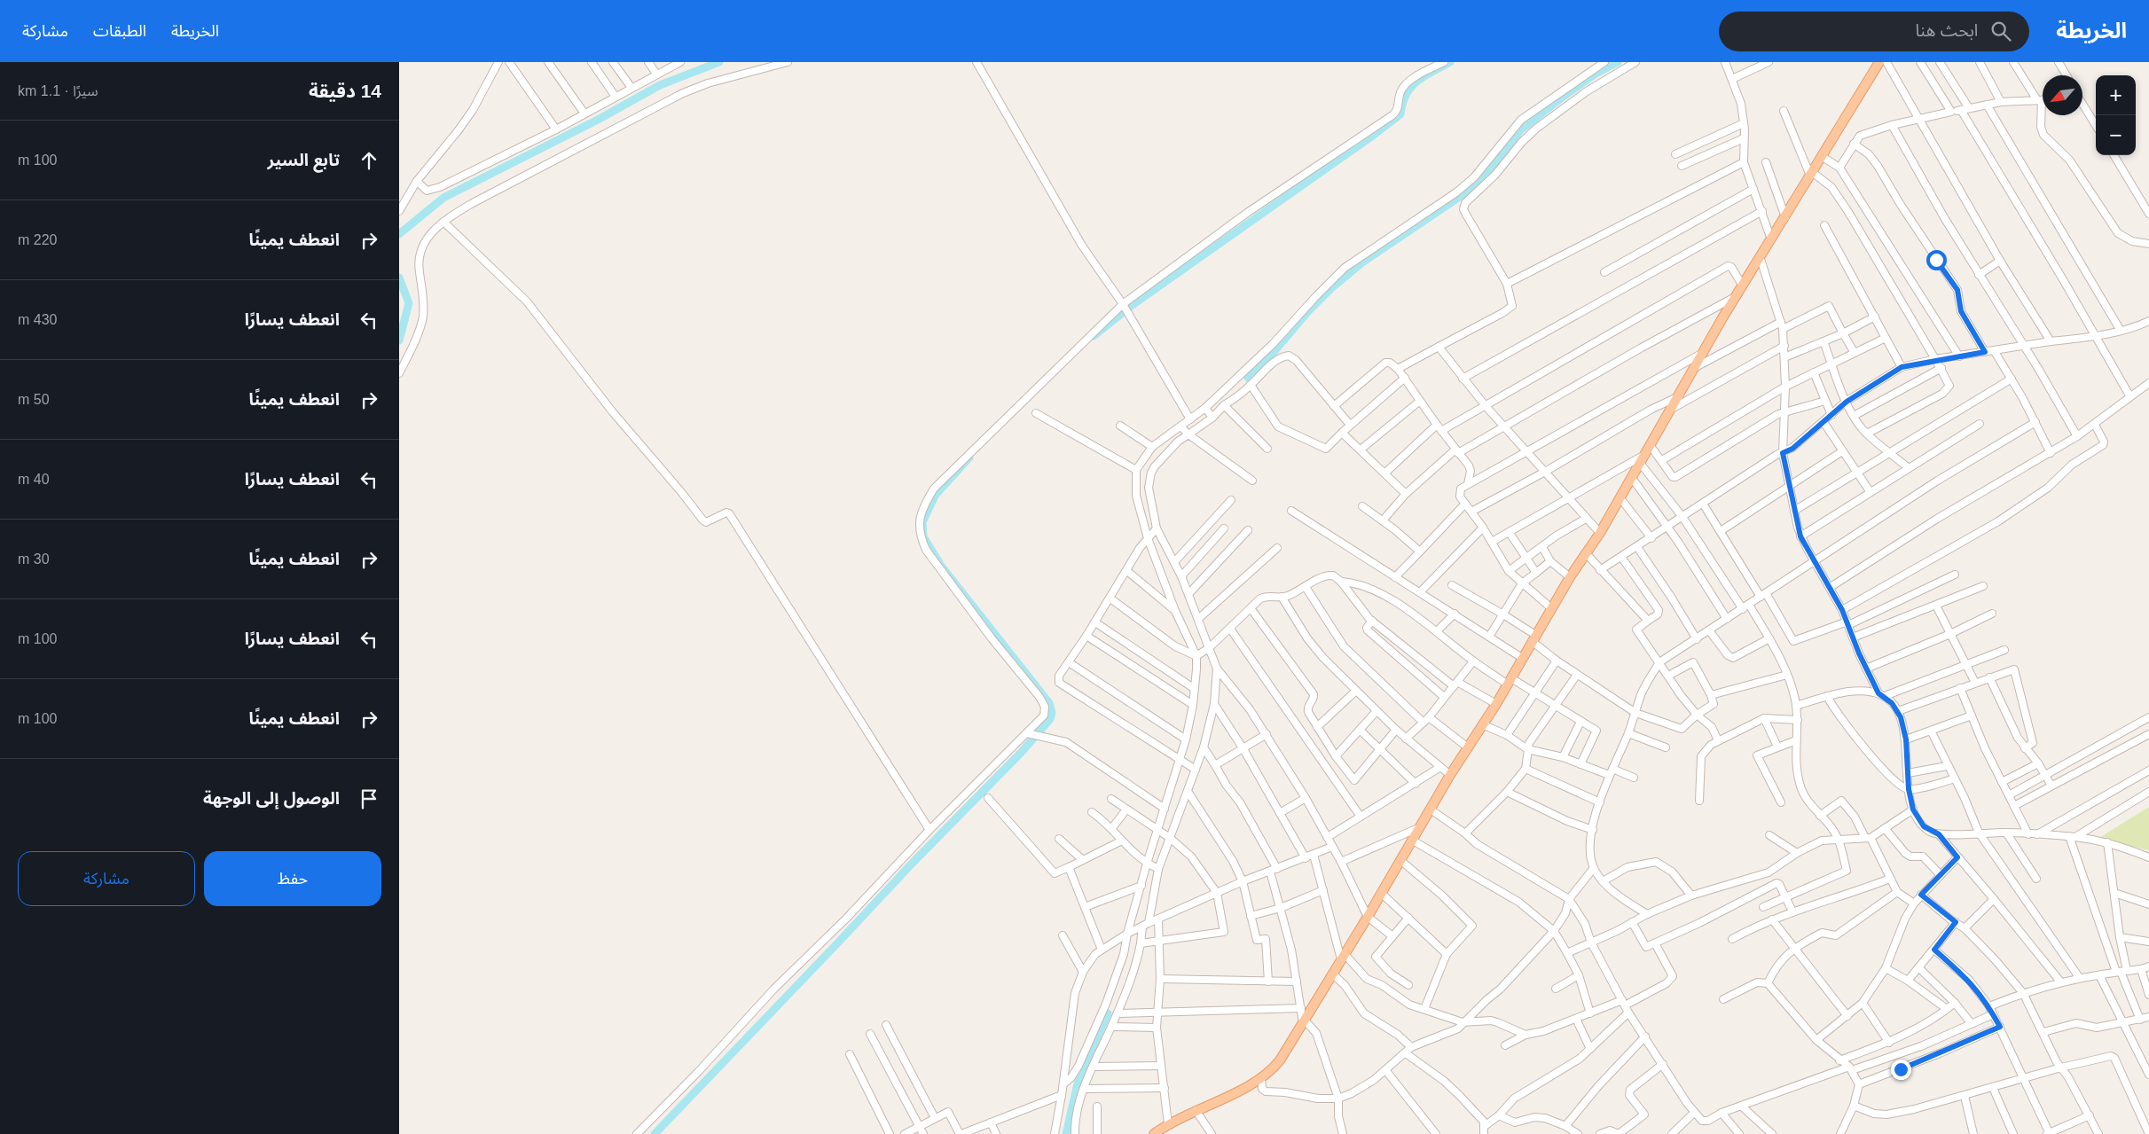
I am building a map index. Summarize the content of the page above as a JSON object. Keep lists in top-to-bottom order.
{
  "north": "bottom left",
  "page": {
    "header": "الخريطة",
    "search": "ابحث هنا",
    "nav": ["الخريطة", "الطبقات", "مشاركة"],
    "heading": ["14 دقيقة", "سيرًا · 1.1 km"],
    "map_buttons": ["+", "−"],
    "list": [
      ["تابع السير", "100 m"],
      ["انعطف يمينًا", "220 m"],
      ["انعطف يسارًا", "430 m"],
      ["انعطف يمينًا", "50 m"],
      ["انعطف يسارًا", "40 m"],
      ["انعطف يمينًا", "30 m"],
      ["انعطف يسارًا", "100 m"],
      ["انعطف يمينًا", "100 m"],
      "الوصول إلى الوجهة"
    ],
    "buttons": ["حفظ", "مشاركة"]
  }
}
